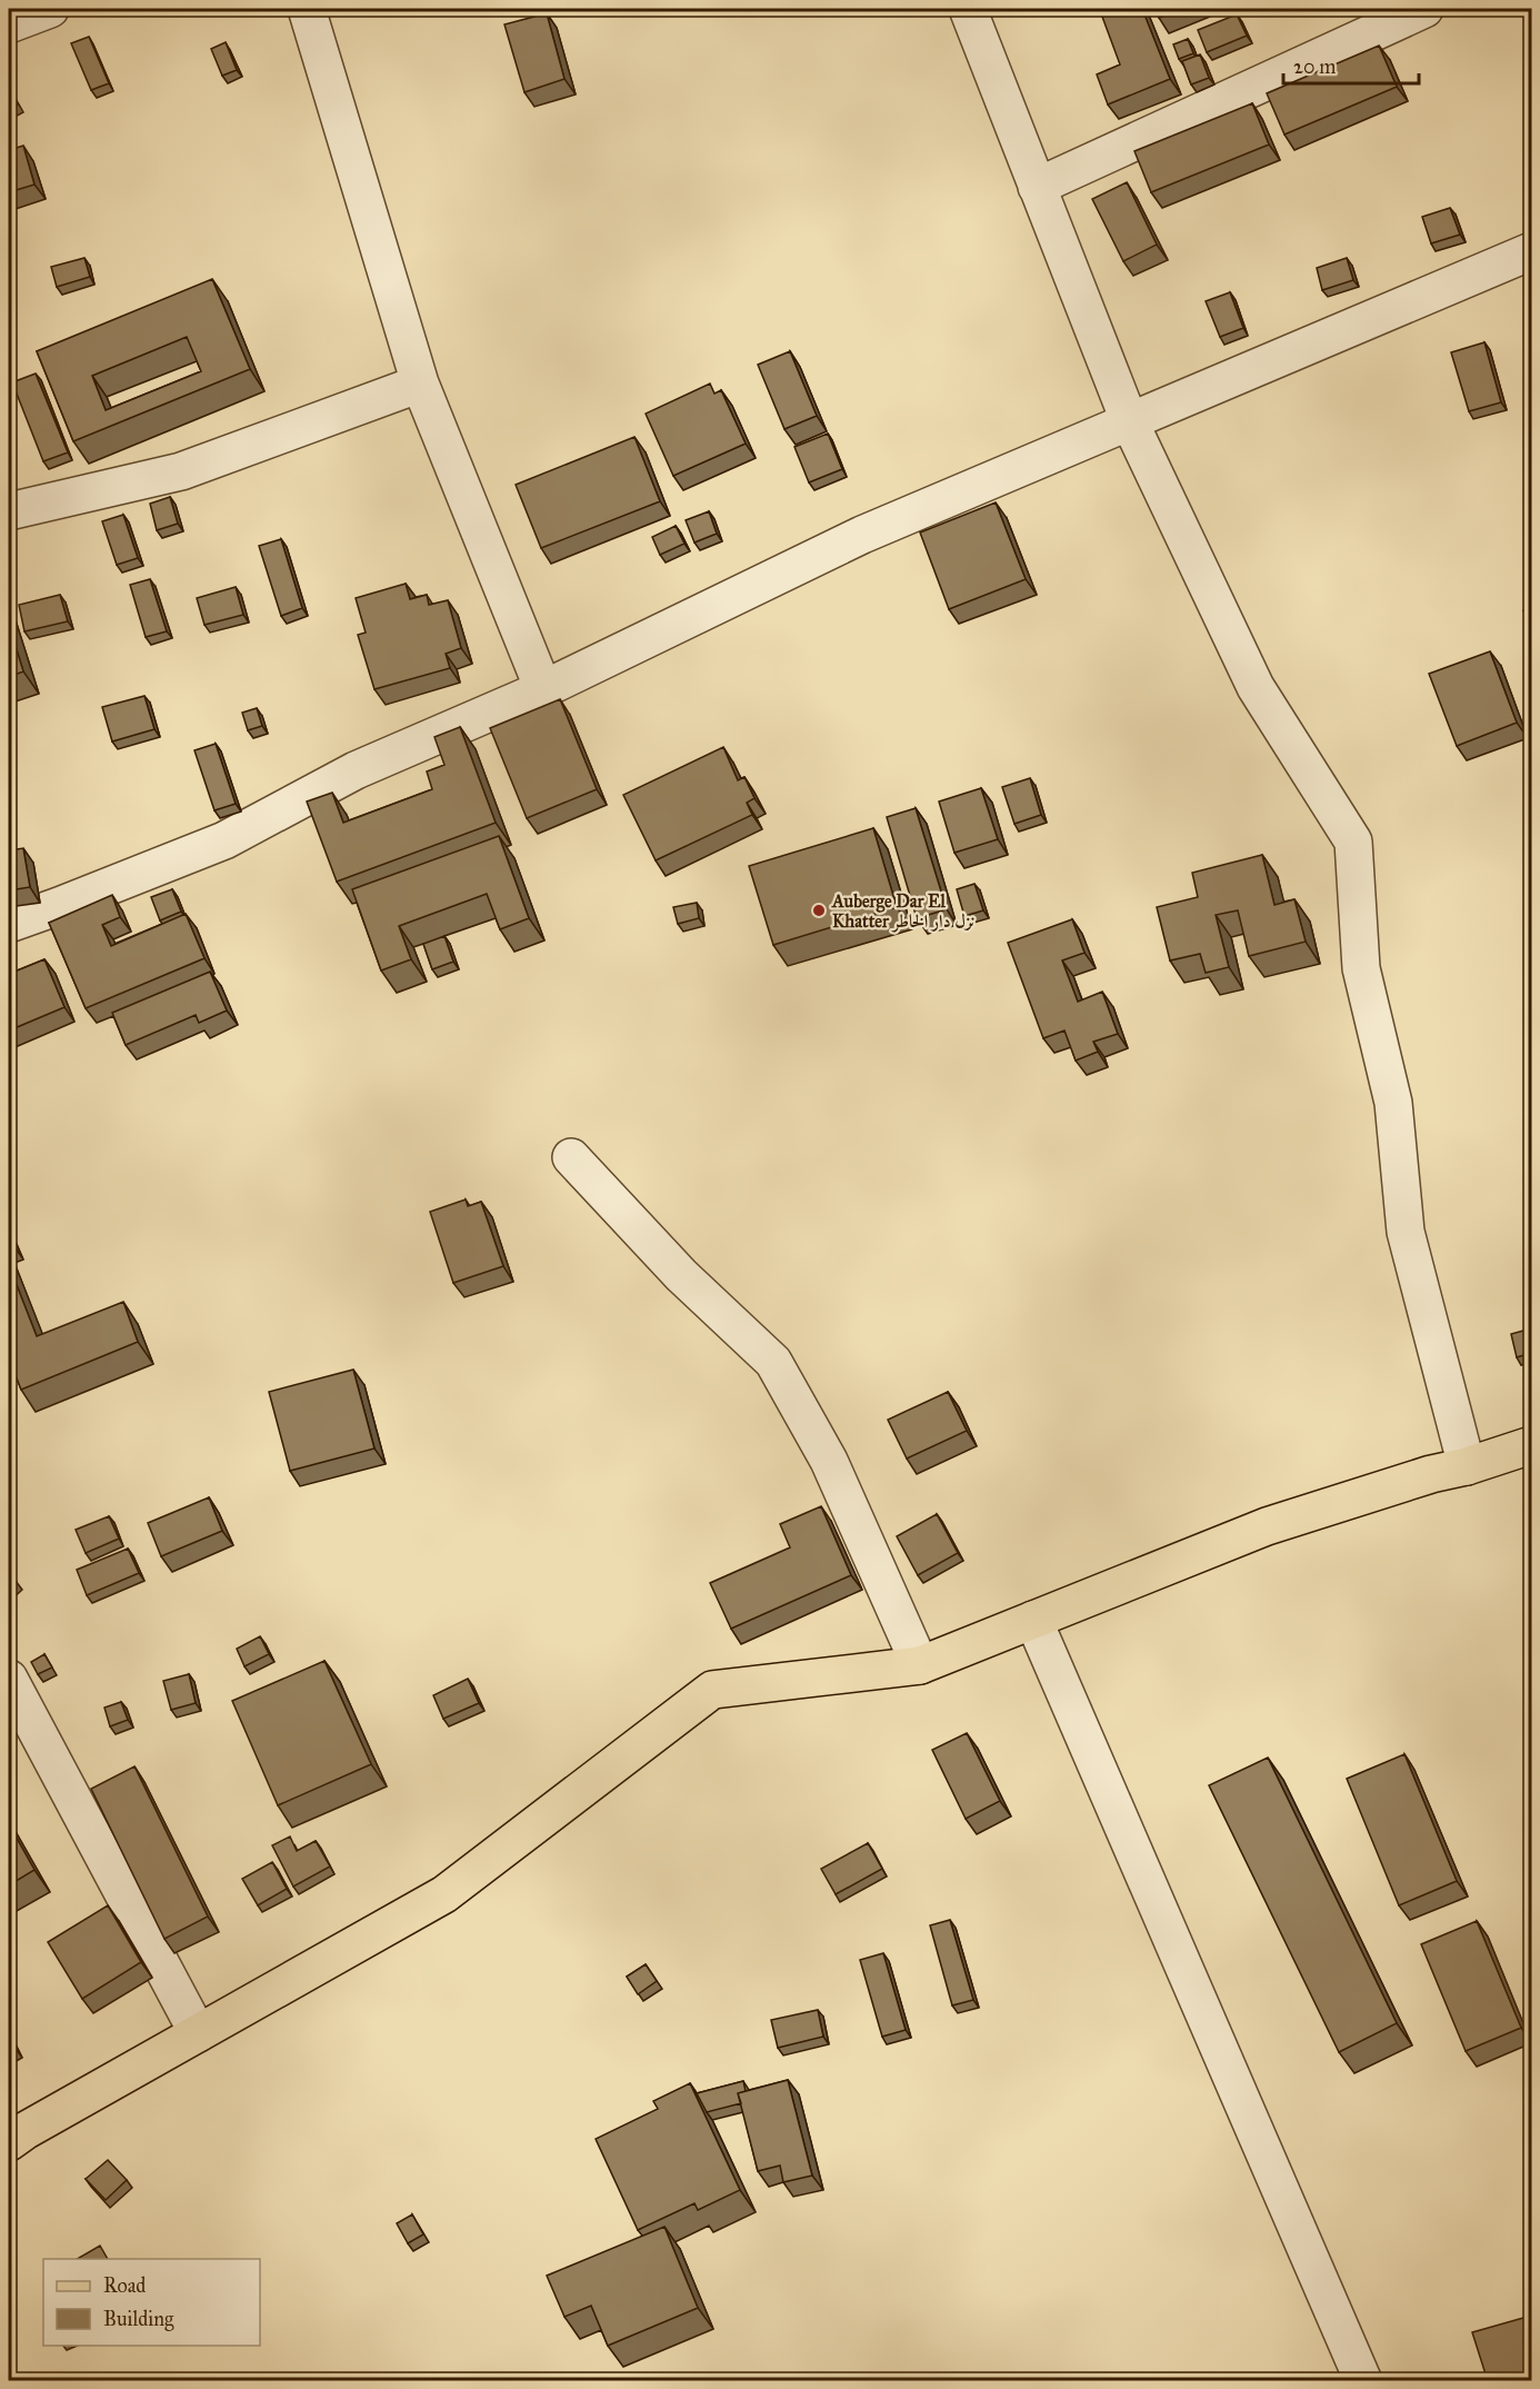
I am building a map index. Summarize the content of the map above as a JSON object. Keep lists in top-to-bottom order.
{
  "places": ["Auberge Dar El Khatter نزل دار الخاطر"],
  "legend": ["Road", "Building"],
  "scale_bar": "20 m"
}
